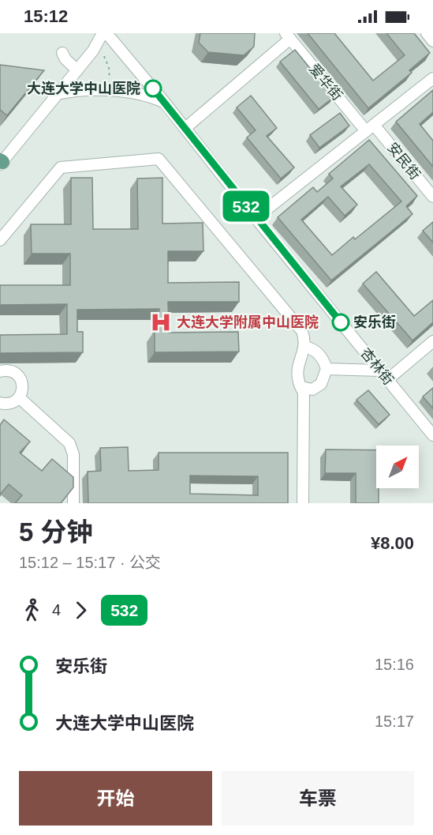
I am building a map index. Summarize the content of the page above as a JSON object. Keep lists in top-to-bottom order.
{
  "streets": {
    "street": ["爱华街", "安民街", "杏林街"]
  },
  "crossings": [
    ["爱华街", "安民街"]
  ],
  "places": {
    "other": ["大连大学中山医院", "安乐街"],
    "hospital": ["大连大学附属中山医院"]
  },
  "lines": ["bus line 532"],
  "north": "top right",
  "page": {
    "status": "15:12",
    "on_map": "532",
    "heading": ["5 分钟", "15:12 – 15:17 · 公交", "¥8.00"],
    "legs": ["4", "532"],
    "list": [
      {
        "name": "安乐街",
        "value": "15:16"
      },
      {
        "name": "大连大学中山医院",
        "value": "15:17"
      }
    ],
    "buttons": ["开始", "车票"]
  }
}
